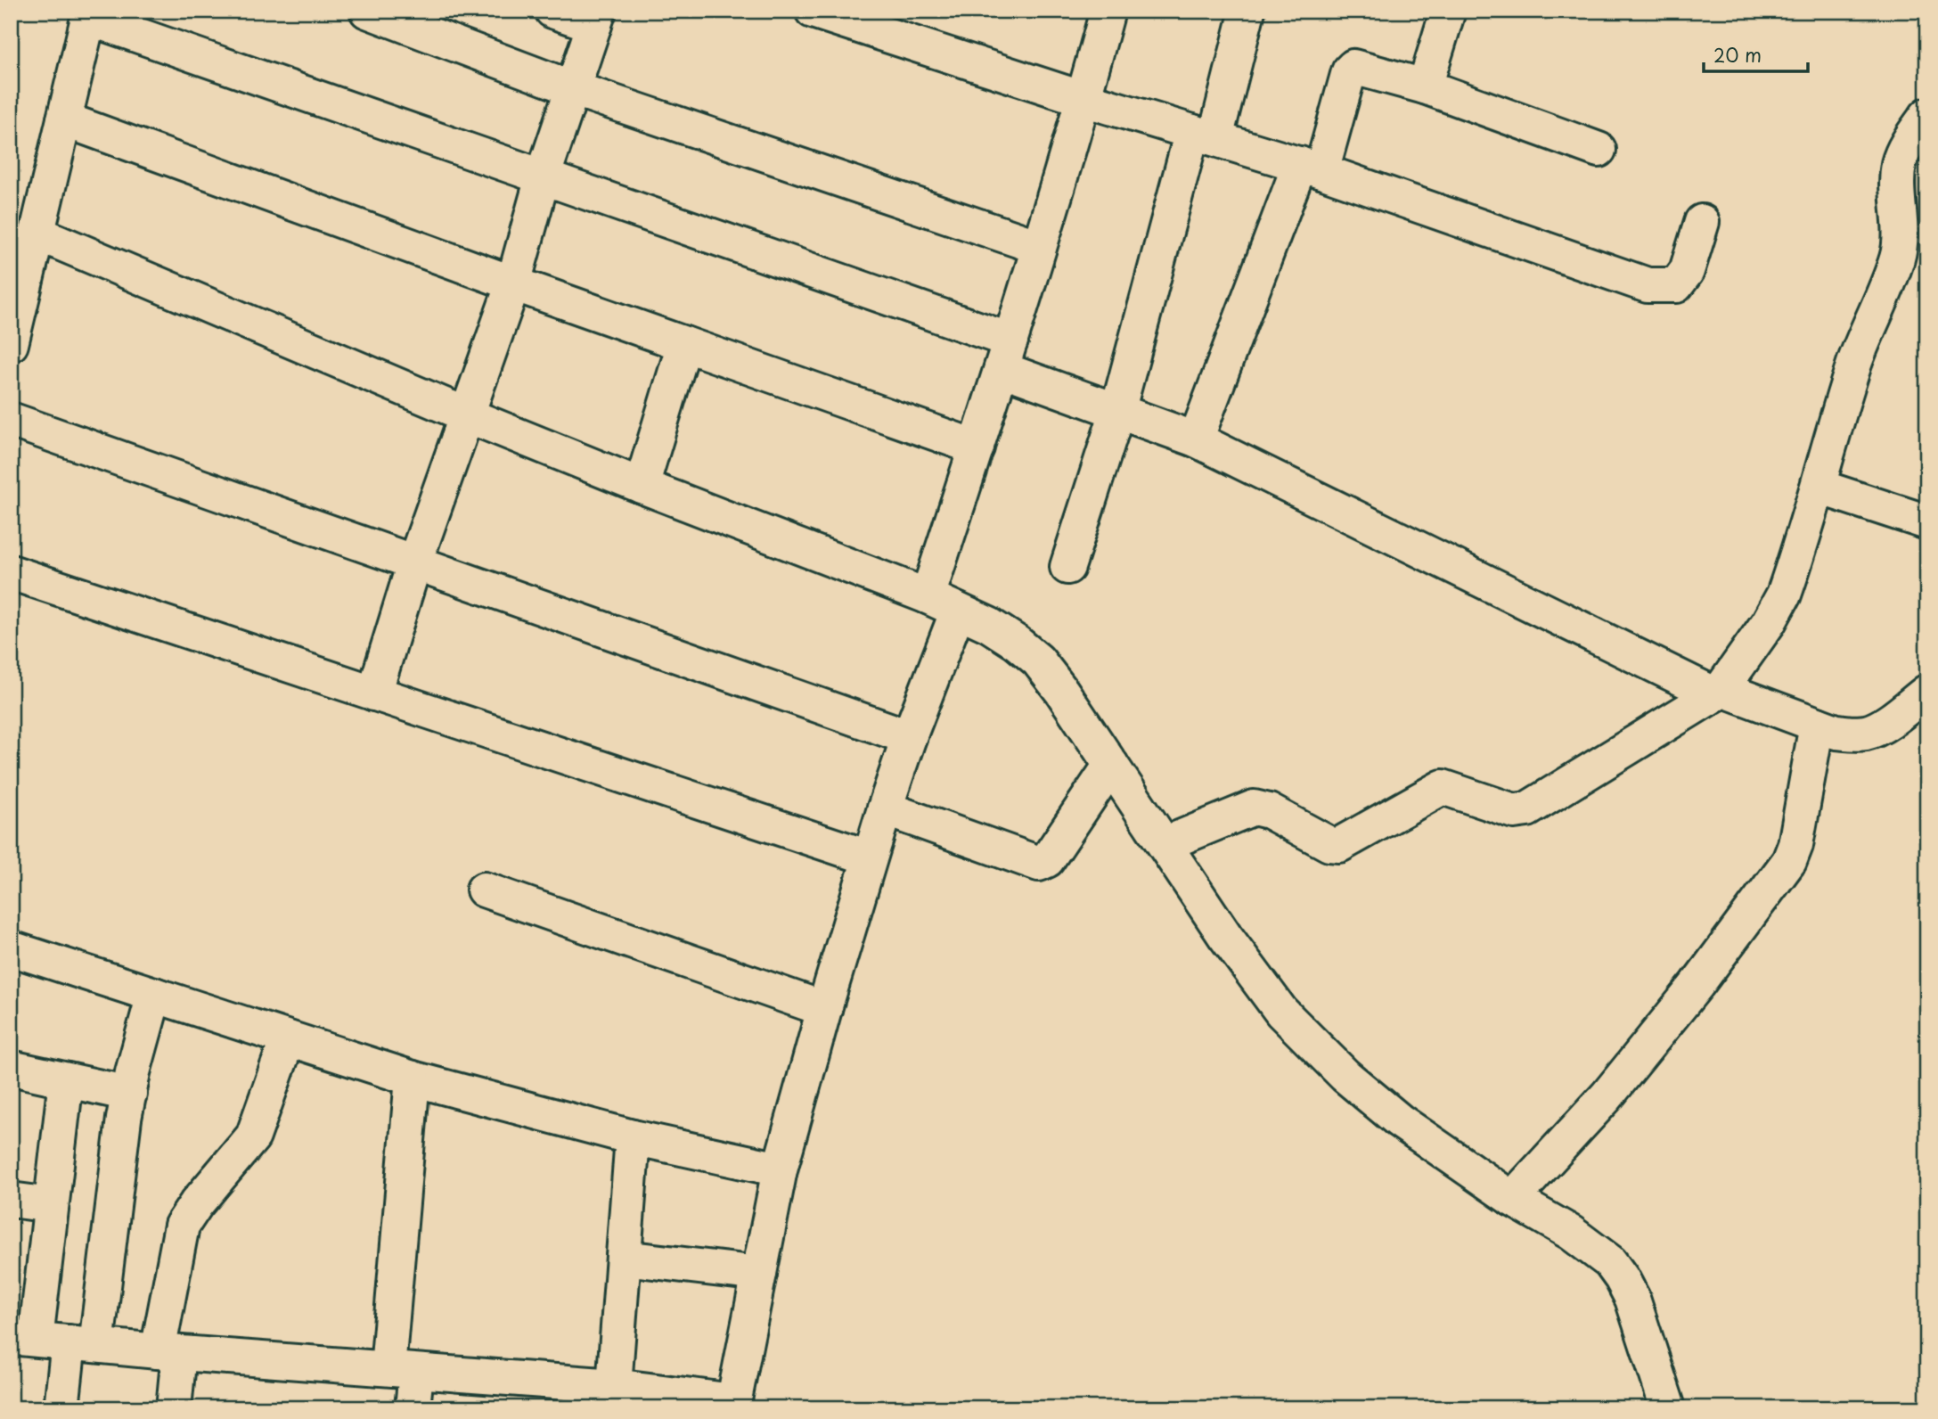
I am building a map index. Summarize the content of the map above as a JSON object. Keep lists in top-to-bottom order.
{
  "scale_bar": "20 m"
}
